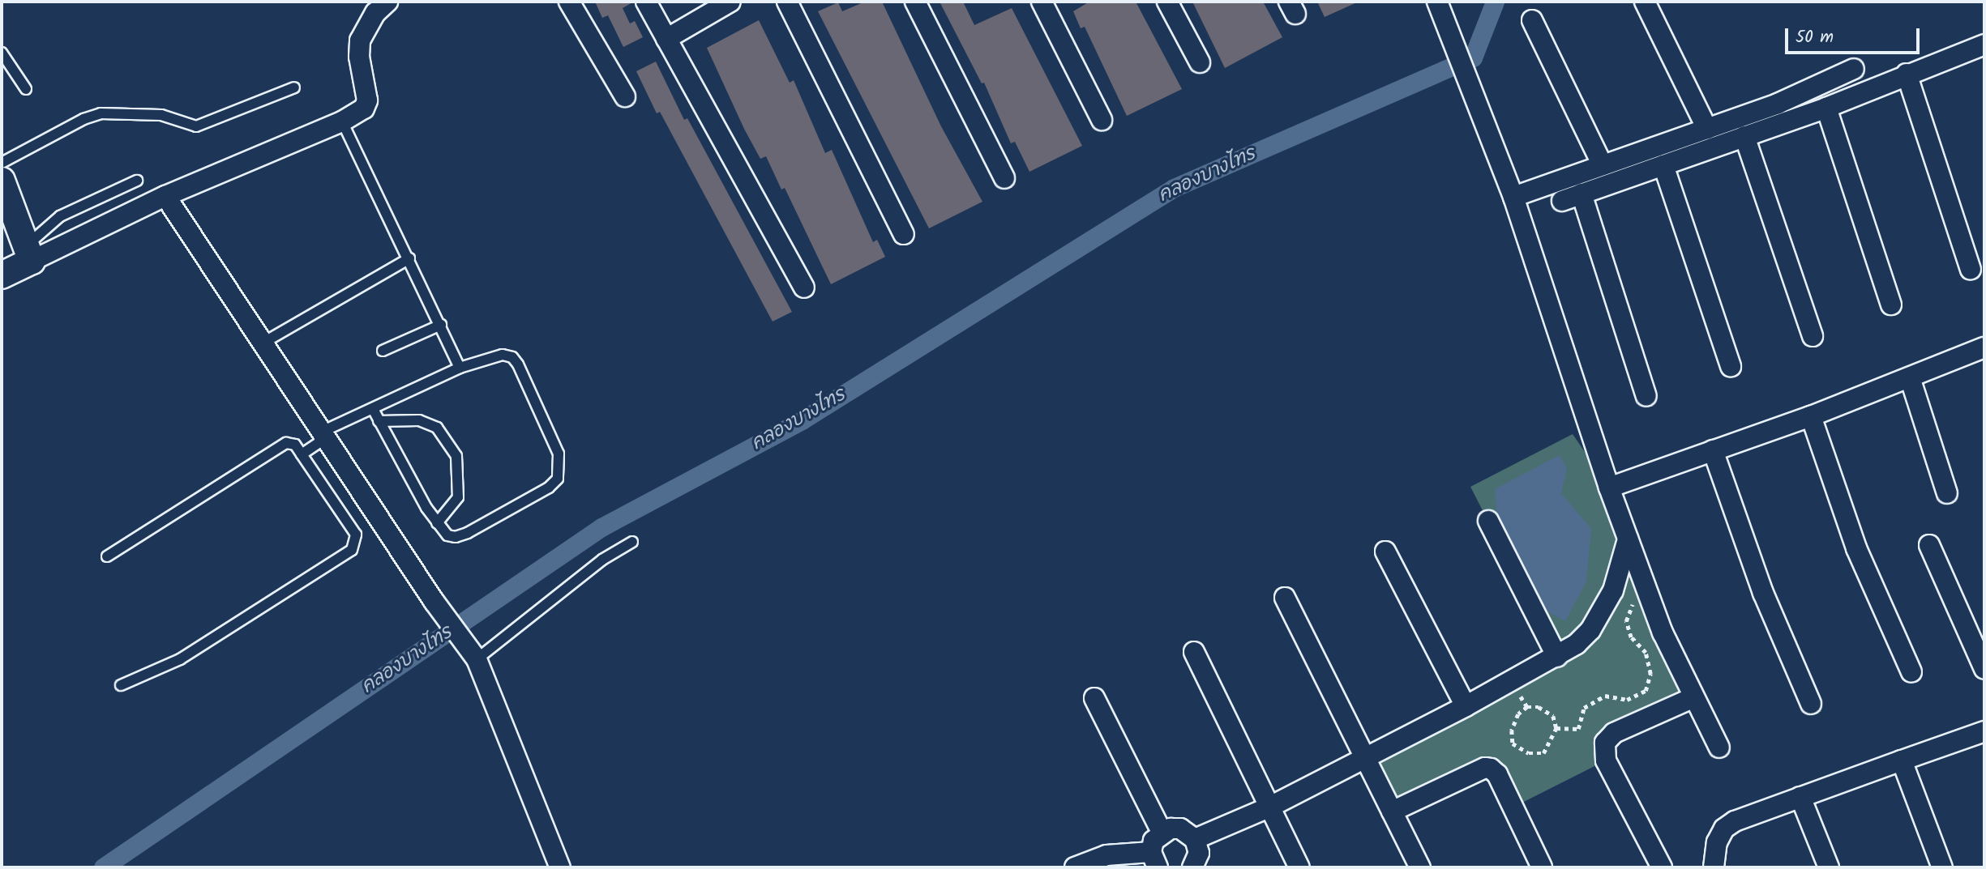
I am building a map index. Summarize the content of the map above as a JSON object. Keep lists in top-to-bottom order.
{
  "water": ["คลองบางไทร"],
  "scale_bar": "50 m"
}
